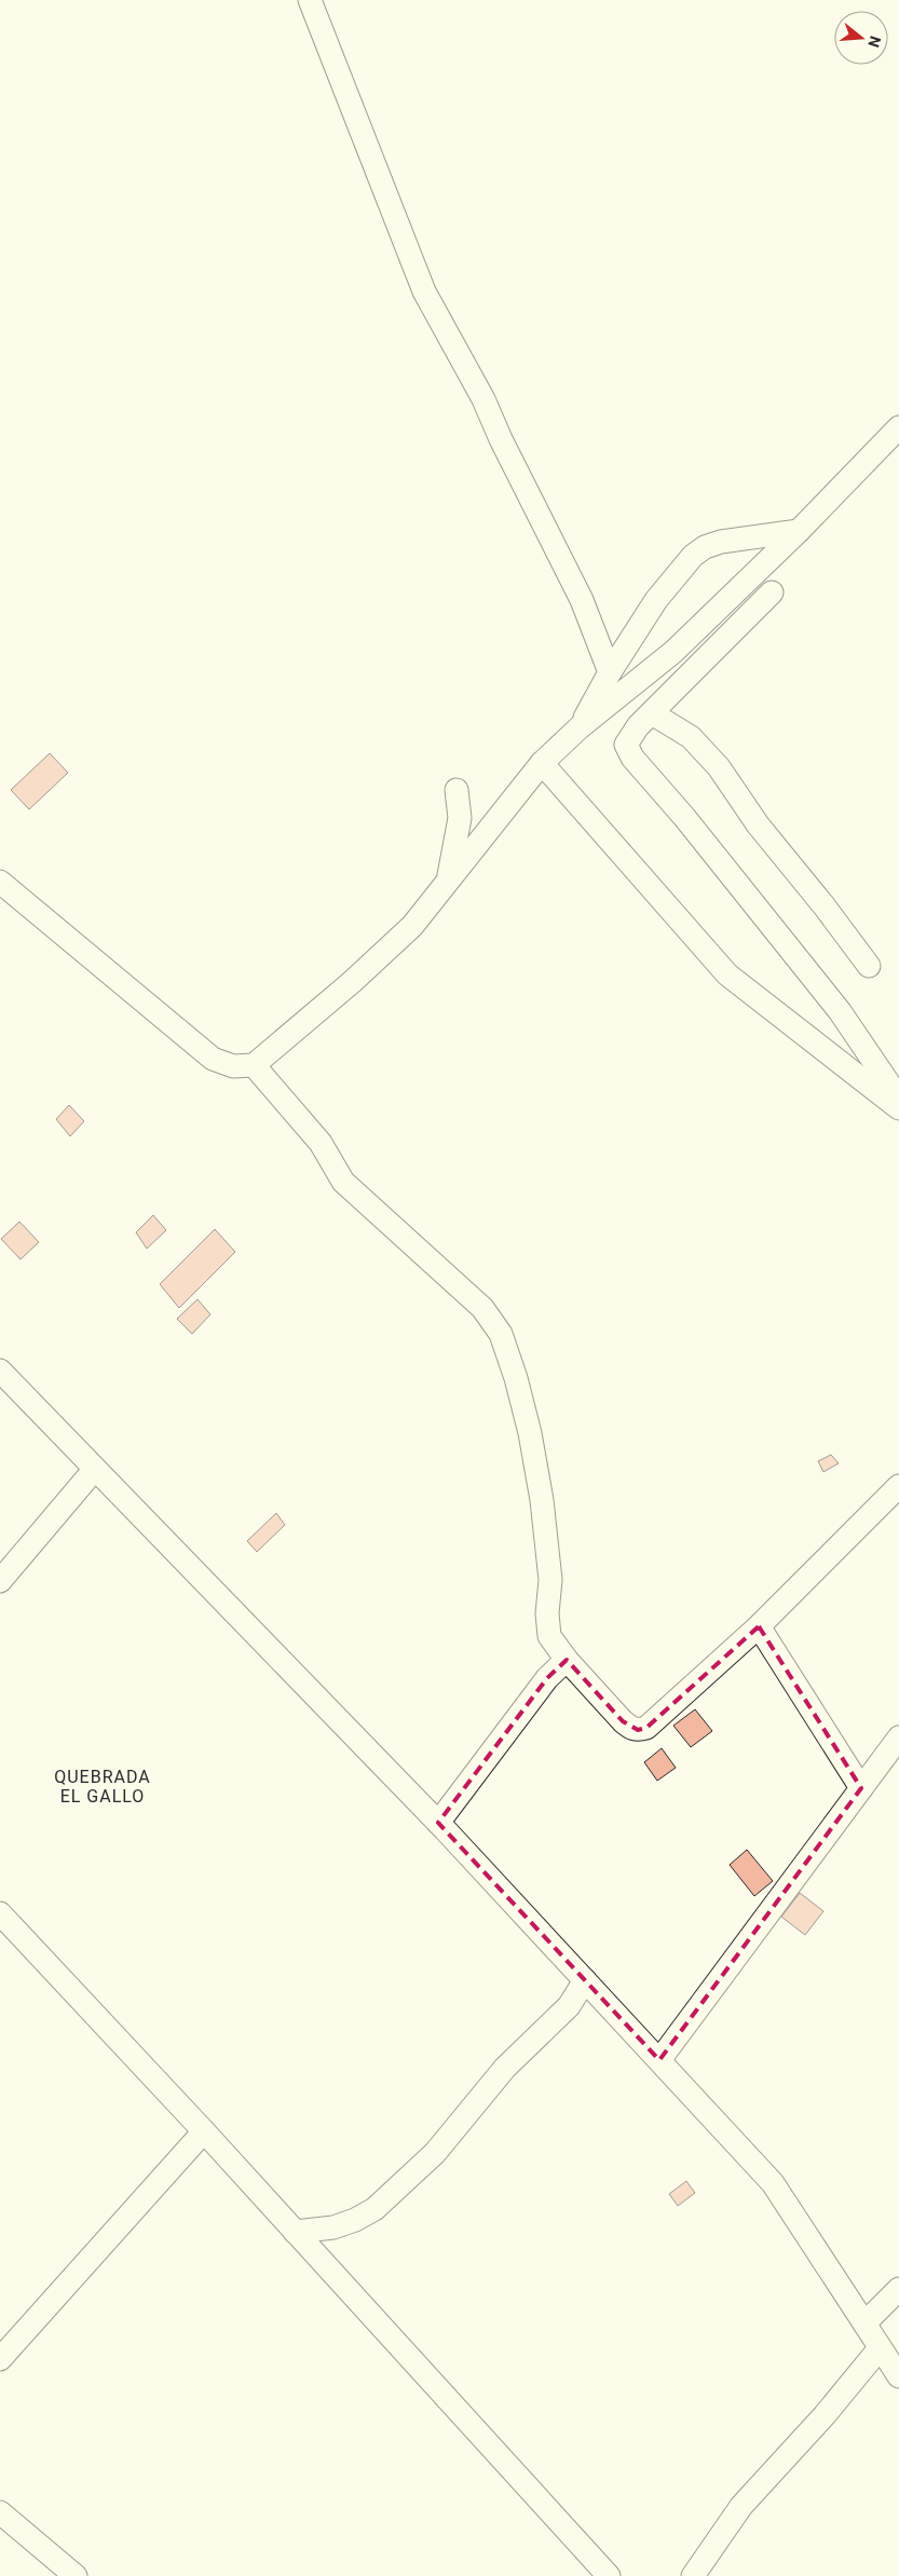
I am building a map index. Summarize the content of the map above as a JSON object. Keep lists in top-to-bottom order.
{
  "districts": ["QUEBRADA EL GALLO"],
  "north": "right"
}
